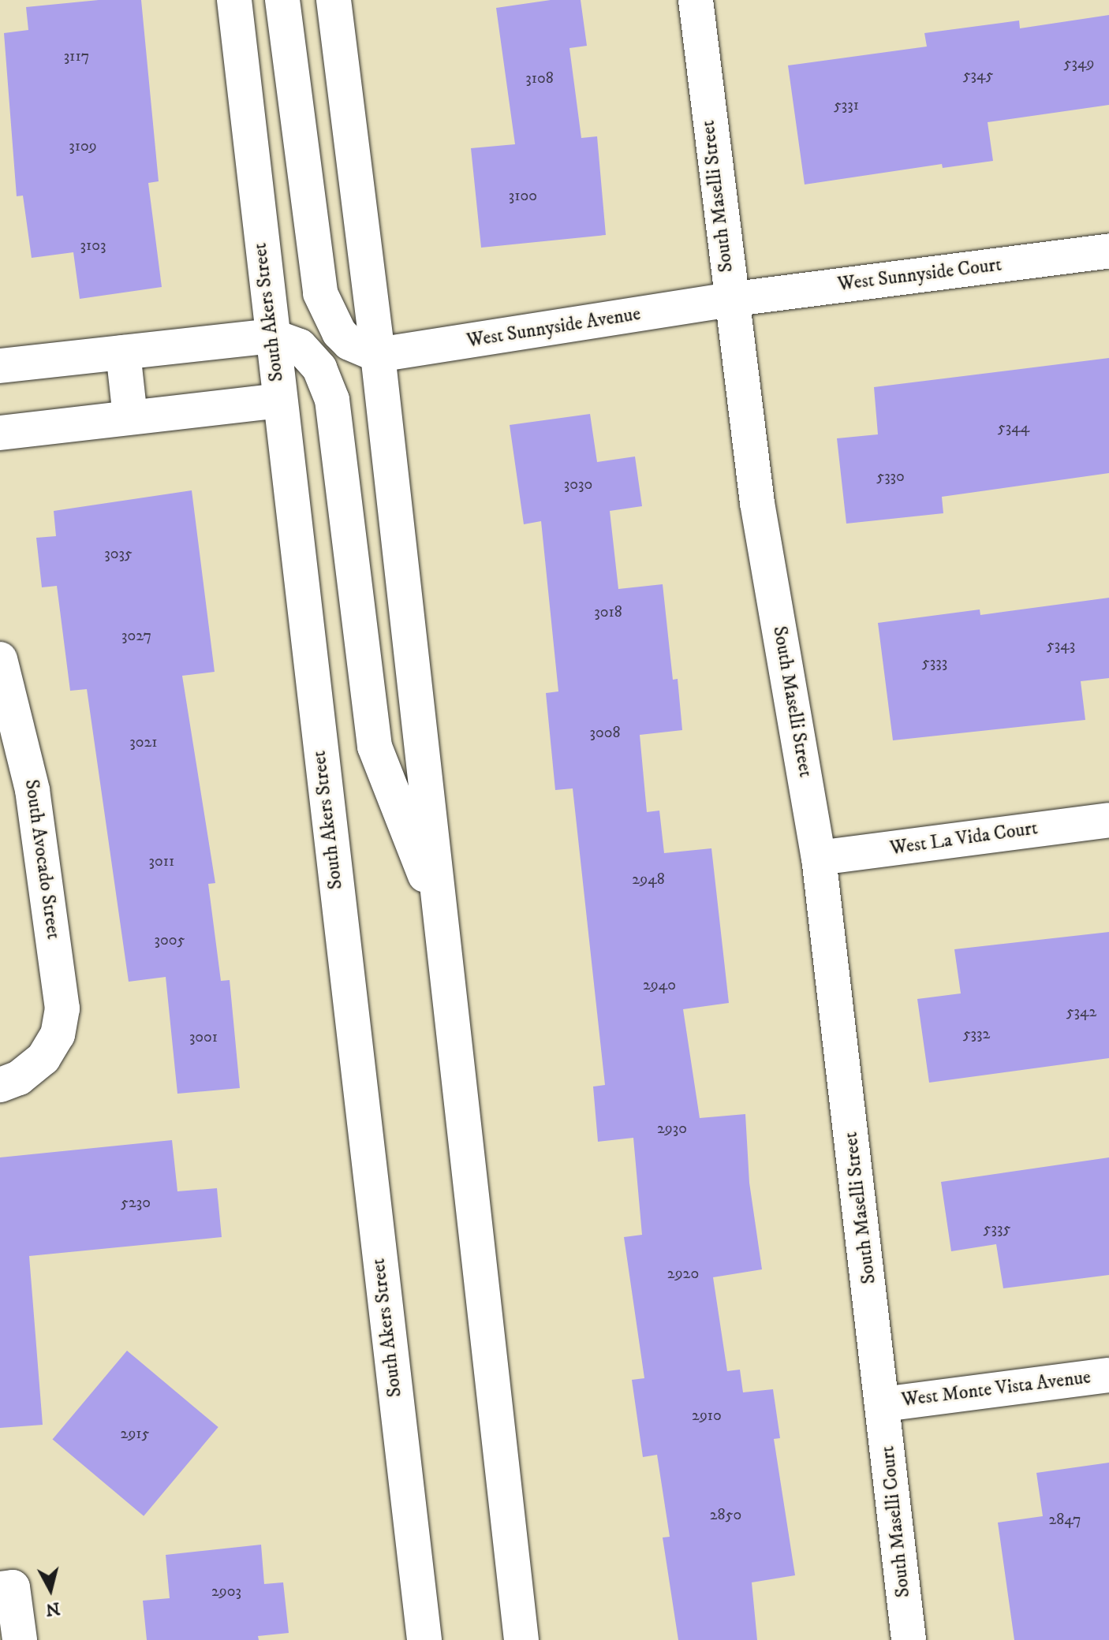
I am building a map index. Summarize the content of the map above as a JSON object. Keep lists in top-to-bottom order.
{
  "streets": {
    "main road": [
      "South Maselli Street",
      "West Sunnyside Court",
      "South Akers Street",
      "West Sunnyside Avenue",
      "West La Vida Court",
      "South Avocado Street",
      "West Monte Vista Avenue",
      "South Maselli Court"
    ]
  },
  "crossings": [
    ["South Maselli Street", "West Sunnyside Court"],
    ["South Maselli Street", "West Sunnyside Avenue"],
    ["South Maselli Street", "West La Vida Court"],
    ["South Maselli Street", "West Monte Vista Avenue"],
    ["South Maselli Street", "South Maselli Court"],
    ["West Sunnyside Court", "West Sunnyside Avenue"],
    ["West Monte Vista Avenue", "South Maselli Court"]
  ],
  "house_numbers": [
    "3117",
    "5349",
    "5345",
    "3108",
    "5331",
    "3109",
    "3100",
    "3103",
    "5344",
    "5330",
    "3030",
    "3035",
    "3018",
    "3027",
    "5343",
    "5333",
    "3008",
    "3021",
    "3011",
    "2948",
    "3005",
    "2940",
    "5342",
    "5332",
    "3001",
    "2930",
    "5230",
    "5335",
    "2920",
    "2910",
    "2915",
    "2850",
    "2847",
    "2903"
  ],
  "north": "bottom"
}
